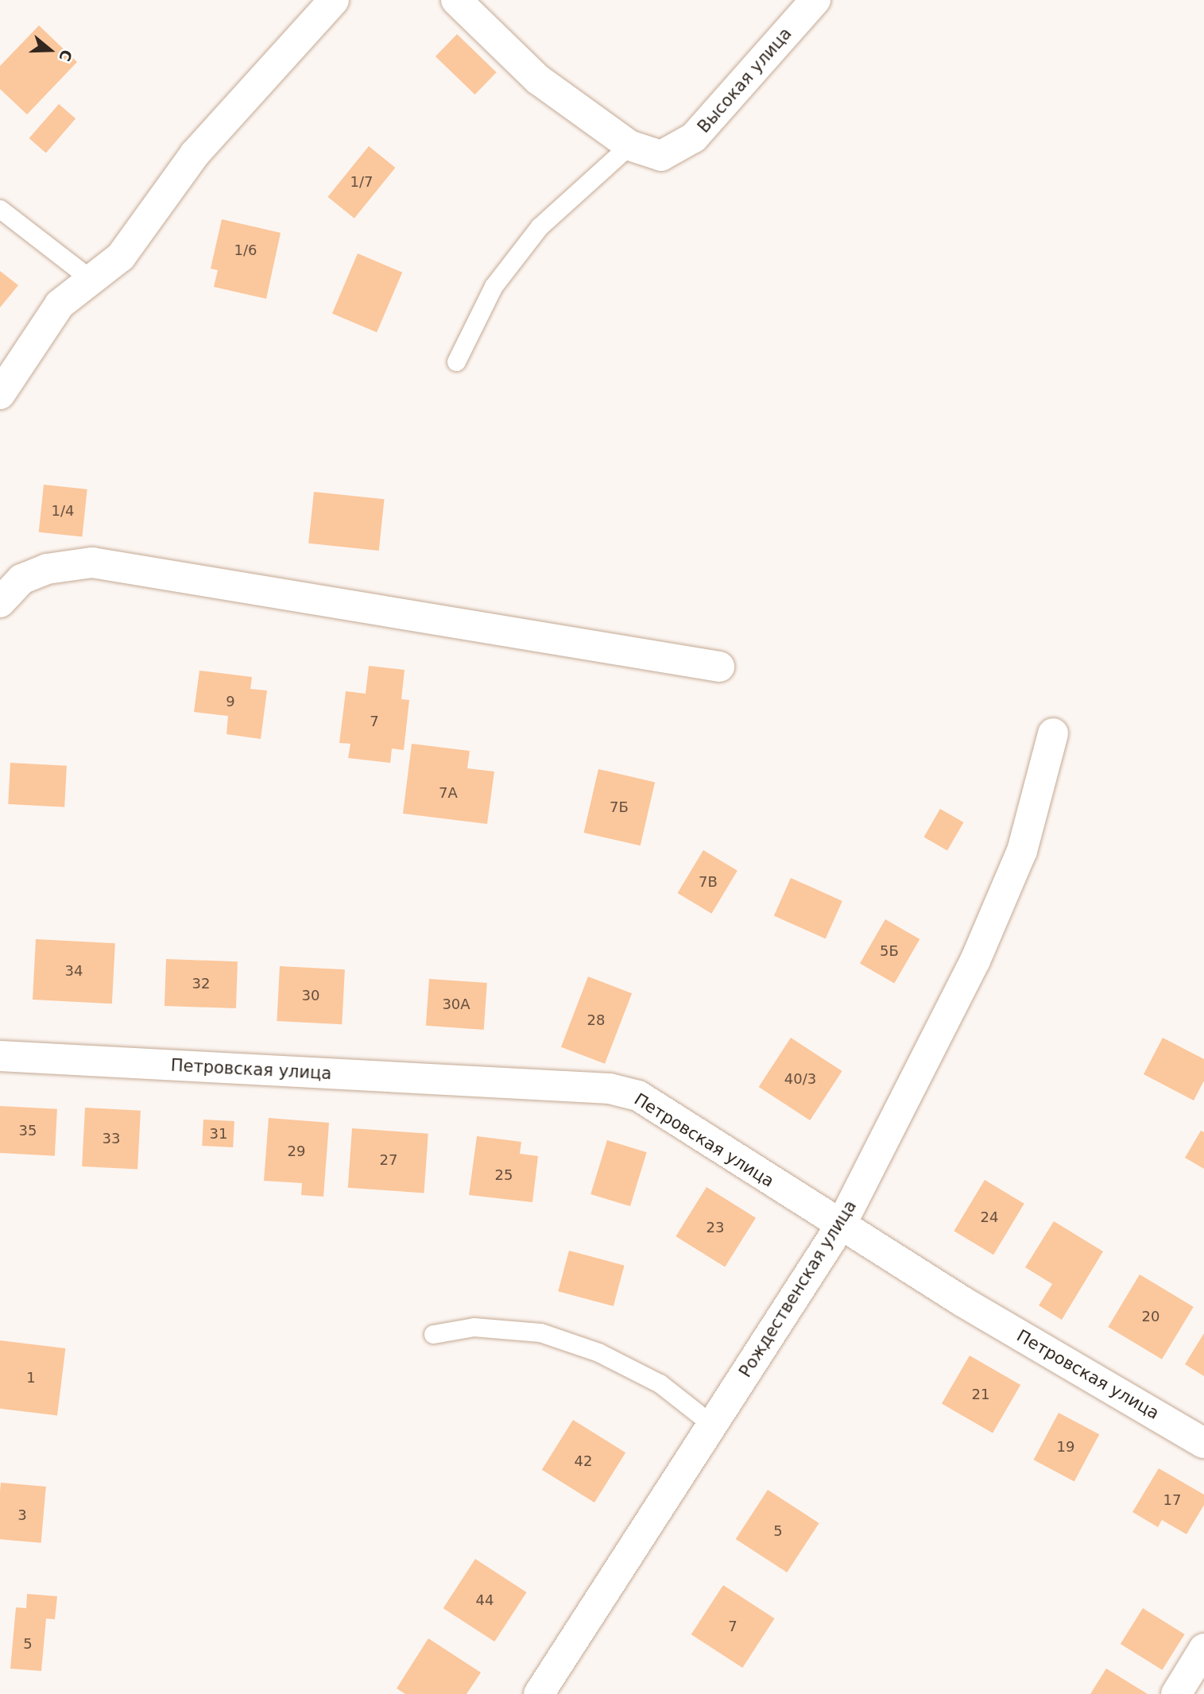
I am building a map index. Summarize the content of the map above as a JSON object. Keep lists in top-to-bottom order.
{
  "streets": {
    "street": ["Высокая улица", "Петровская улица", "Рождественская улица"]
  },
  "crossings": [
    ["Петровская улица", "Рождественская улица"]
  ],
  "house_numbers": [
    "1/7",
    "1/6",
    "1/4",
    "9",
    "7",
    "7А",
    "7Б",
    "7В",
    "5Б",
    "34",
    "32",
    "30",
    "30А",
    "28",
    "40/3",
    "35",
    "31",
    "33",
    "29",
    "27",
    "25",
    "24",
    "23",
    "20",
    "1",
    "21",
    "19",
    "42",
    "17",
    "3",
    "5",
    "44",
    "7",
    "5"
  ],
  "north": "right"
}
